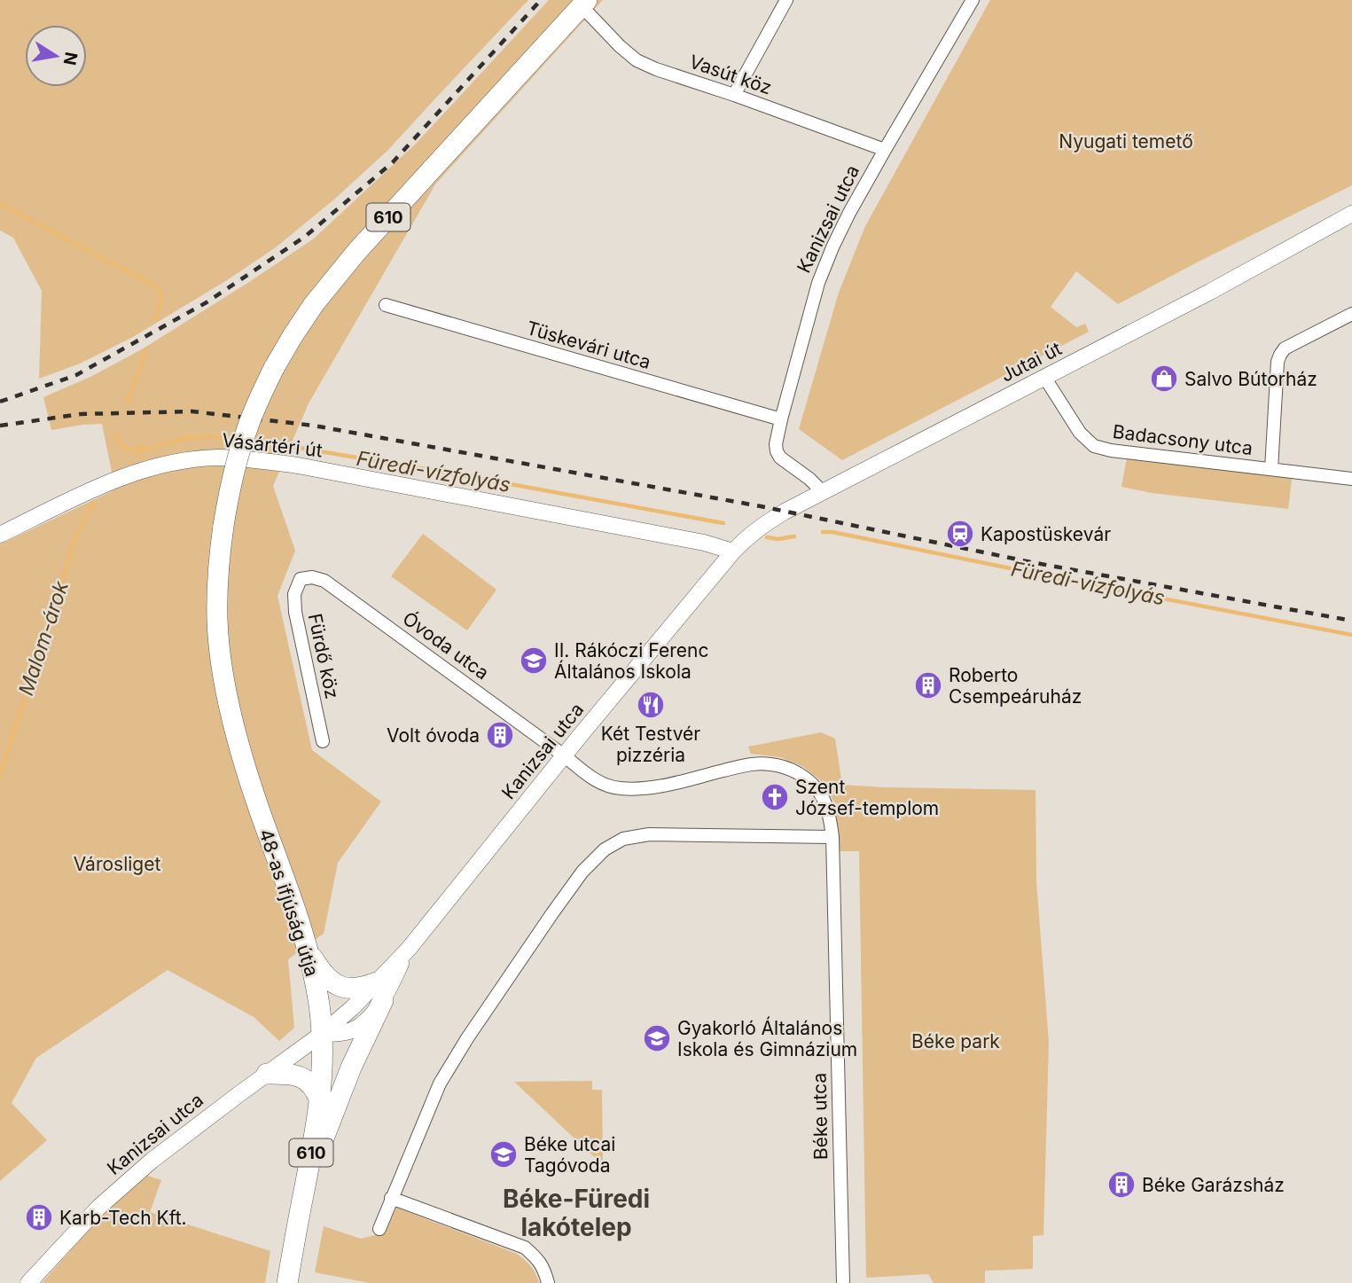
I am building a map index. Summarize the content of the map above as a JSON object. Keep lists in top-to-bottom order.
{
  "streets": {
    "main road": ["610", "48-as ifjúság útja"],
    "street": [
      "Vasút köz",
      "Kanizsai utca",
      "Tüskevári utca",
      "Jutai út",
      "Badacsony utca",
      "Vásártéri út",
      "Óvoda utca",
      "Fürdő köz",
      "Béke utca"
    ]
  },
  "crossings": [
    ["Vasút köz", "Kanizsai utca"],
    ["Vasút köz", "48-as ifjúság útja"],
    ["Kanizsai utca", "Tüskevári utca"],
    ["Kanizsai utca", "Jutai út"],
    ["Kanizsai utca", "Vásártéri út"],
    ["Kanizsai utca", "Óvoda utca"],
    ["Kanizsai utca", "48-as ifjúság útja"],
    ["Kanizsai utca", "Béke utca"],
    ["Jutai út", "Badacsony utca"],
    ["Jutai út", "Vásártéri út"],
    ["Óvoda utca", "Fürdő köz"],
    ["Óvoda utca", "Béke utca"]
  ],
  "districts": ["Béke-Füredi lakótelep"],
  "water": ["Füredi-vízfolyás", "Malom-árok"],
  "parks": ["Nyugati temető", "Városliget", "Béke park"],
  "places": {
    "shop": ["Salvo Bútorház"],
    "station": ["Kapostüskevár"],
    "school or university": ["II. Rákóczi Ferenc Általános Iskola", "Gyakorló Általános Iskola és Gimnázium", "Béke utcai Tagóvoda"],
    "building": [
      "Roberto Csempeáruház",
      "Volt óvoda",
      "Béke Garázsház",
      "Karb-Tech Kft."
    ],
    "restaurant": ["Két Testvér pizzéria"],
    "church": ["Szent József-templom"]
  },
  "north": "right"
}
